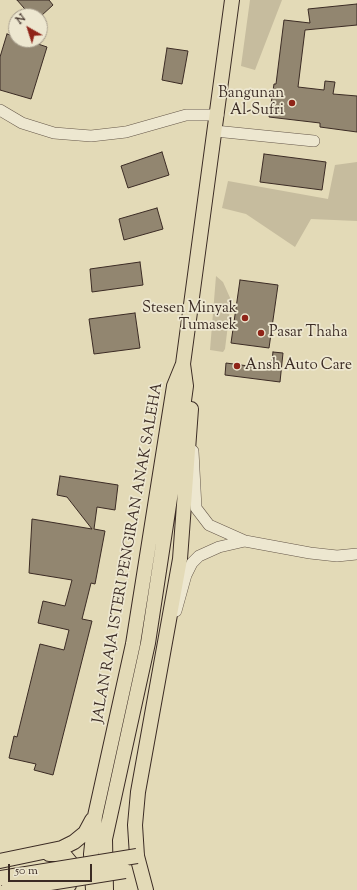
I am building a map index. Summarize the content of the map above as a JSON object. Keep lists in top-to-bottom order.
{
  "streets": {
    "main road": ["JALAN RAJA ISTERI PENGIRAN ANAK SALEHA"]
  },
  "places": [
    "Bangunan Al-Sufri",
    "Stesen Minyak Tumasek",
    "Pasar Thaha",
    "Ansh Auto Care"
  ],
  "scale_bar": "50 m",
  "north": "top left"
}
